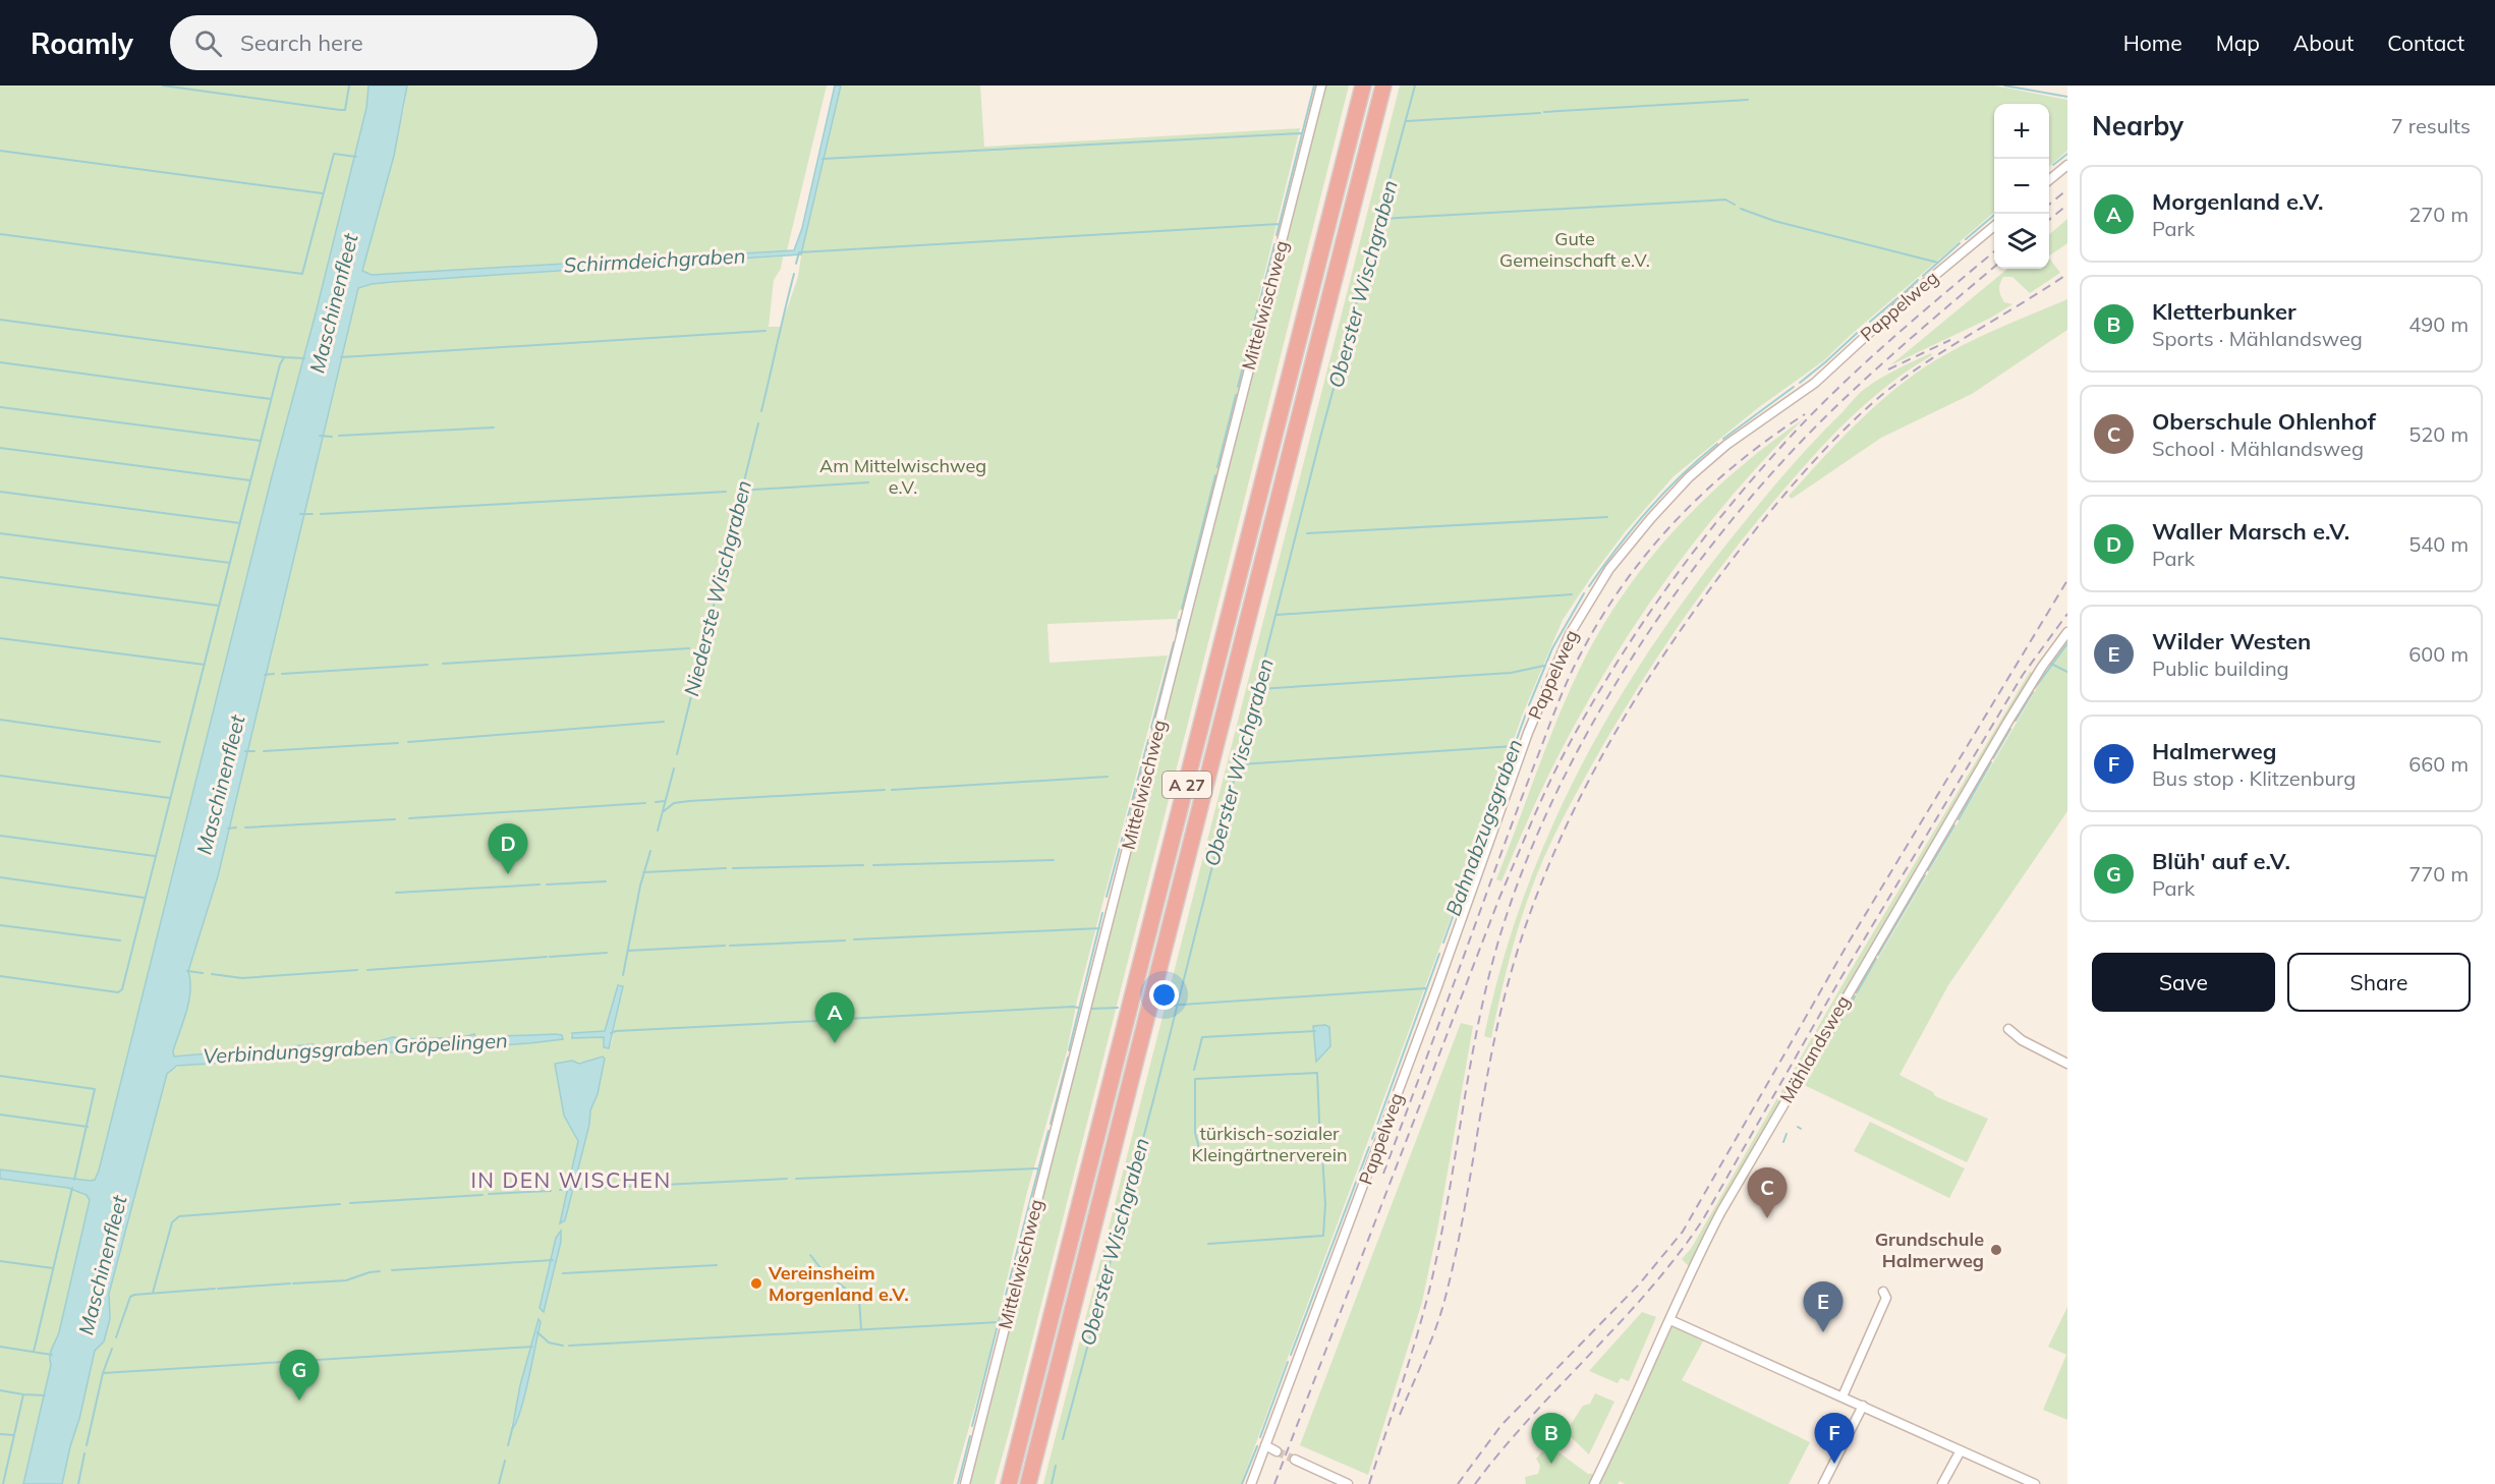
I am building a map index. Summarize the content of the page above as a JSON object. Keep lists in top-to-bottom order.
{
  "streets": {
    "highway": ["A 27"],
    "street": ["Mittelwischweg", "Pappelweg", "Mählandsweg"]
  },
  "districts": ["IN DEN WISCHEN"],
  "water": [
    "Schirmdeichgraben",
    "Oberster Wischgraben",
    "Maschinenfleet",
    "Niederste Wischgraben",
    "Bahnabzugsgraben",
    "Verbindungsgraben Gröpelingen"
  ],
  "parks": ["Gute Gemeinschaft e.V.", "Am Mittelwischweg e.V.", "türkisch-sozialer Kleingärtnerverein"],
  "places": ["Grundschule Halmerweg", "Vereinsheim Morgenland e.V."],
  "page": {
    "header": "Roamly",
    "search": "Search here",
    "nav": [
      "Home",
      "Map",
      "About",
      "Contact"
    ],
    "heading": ["Nearby", "7 results"],
    "map_buttons": ["+", "−"],
    "list": [
      {
        "mark": "A",
        "name": "Morgenland e.V.",
        "note": "Park",
        "value": "270 m"
      },
      {
        "mark": "B",
        "name": "Kletterbunker",
        "note": "Sports · Mählandsweg",
        "value": "490 m"
      },
      {
        "mark": "C",
        "name": "Oberschule Ohlenhof",
        "note": "School · Mählandsweg",
        "value": "520 m"
      },
      {
        "mark": "D",
        "name": "Waller Marsch e.V.",
        "note": "Park",
        "value": "540 m"
      },
      {
        "mark": "E",
        "name": "Wilder Westen",
        "note": "Public building",
        "value": "600 m"
      },
      {
        "mark": "F",
        "name": "Halmerweg",
        "note": "Bus stop · Klitzenburg",
        "value": "660 m"
      },
      {
        "mark": "G",
        "name": "Blüh' auf e.V.",
        "note": "Park",
        "value": "770 m"
      }
    ],
    "pins": [
      "D",
      "A",
      "C",
      "E",
      "G",
      "B",
      "F"
    ],
    "buttons": ["Save", "Share"]
  }
}
